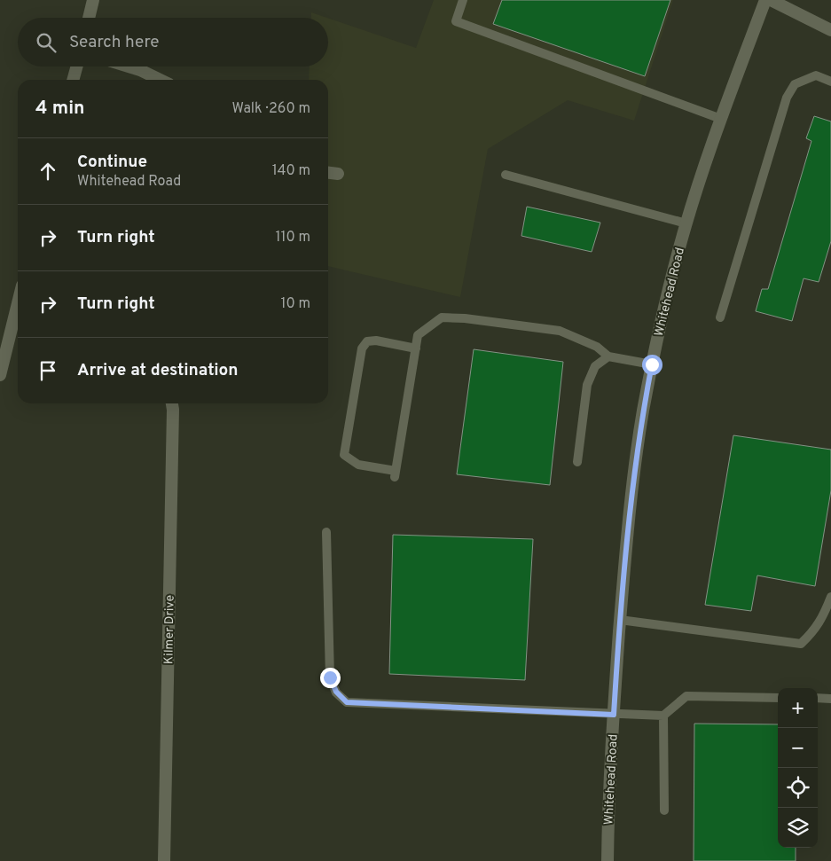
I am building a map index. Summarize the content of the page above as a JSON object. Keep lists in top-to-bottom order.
{
  "streets": {
    "street": ["Whitehead Road", "Kilmer Drive"]
  },
  "page": {
    "search": "Search here",
    "heading": ["4 min", "Walk · 260 m"],
    "list": [
      ["Continue", "Whitehead Road", "140 m"],
      ["Turn right", "110 m"],
      ["Turn right", "10 m"],
      "Arrive at destination"
    ],
    "map_buttons": ["+", "−"]
  }
}
